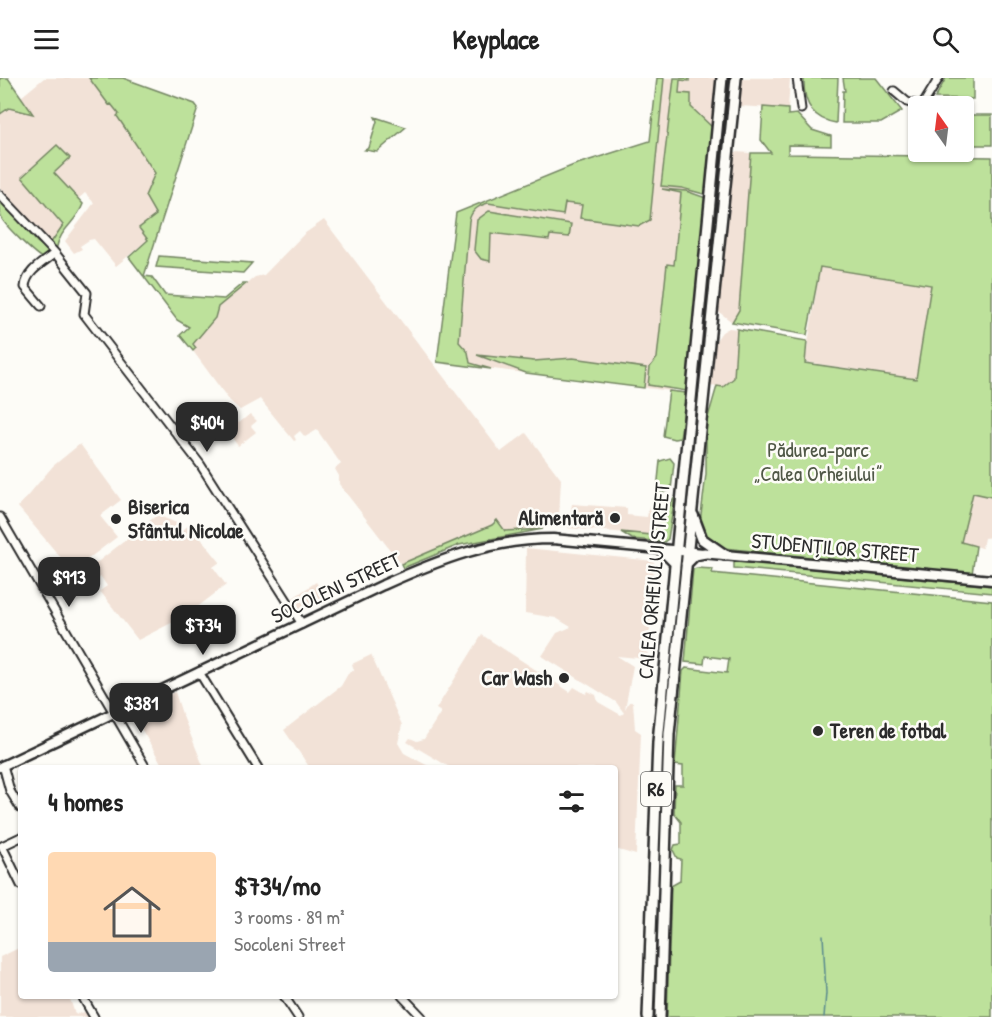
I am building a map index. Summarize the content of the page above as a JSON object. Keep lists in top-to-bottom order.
{
  "streets": {
    "highway": ["CALEA ORHEIULUI STREET", "R6"],
    "main road": ["STUDENȚILOR STREET", "SOCOLENI STREET"]
  },
  "crossings": [
    ["STUDENȚILOR STREET", "CALEA ORHEIULUI STREET"],
    ["STUDENȚILOR STREET", "SOCOLENI STREET"],
    ["CALEA ORHEIULUI STREET", "SOCOLENI STREET"]
  ],
  "parks": ["Pădurea-parc „Calea Orheiului”"],
  "places": [
    "Alimentară",
    "Biserica Sfântul Nicolae",
    "Car Wash",
    "Teren de fotbal"
  ],
  "north": "top",
  "page": {
    "header": "Keyplace",
    "price": [
      "$404",
      "$913",
      "$734",
      "$381"
    ],
    "heading": "4 homes",
    "list": [
      {
        "name": "$734/mo",
        "note": "3 rooms · 89 m² · Socoleni Street"
      }
    ]
  }
}
